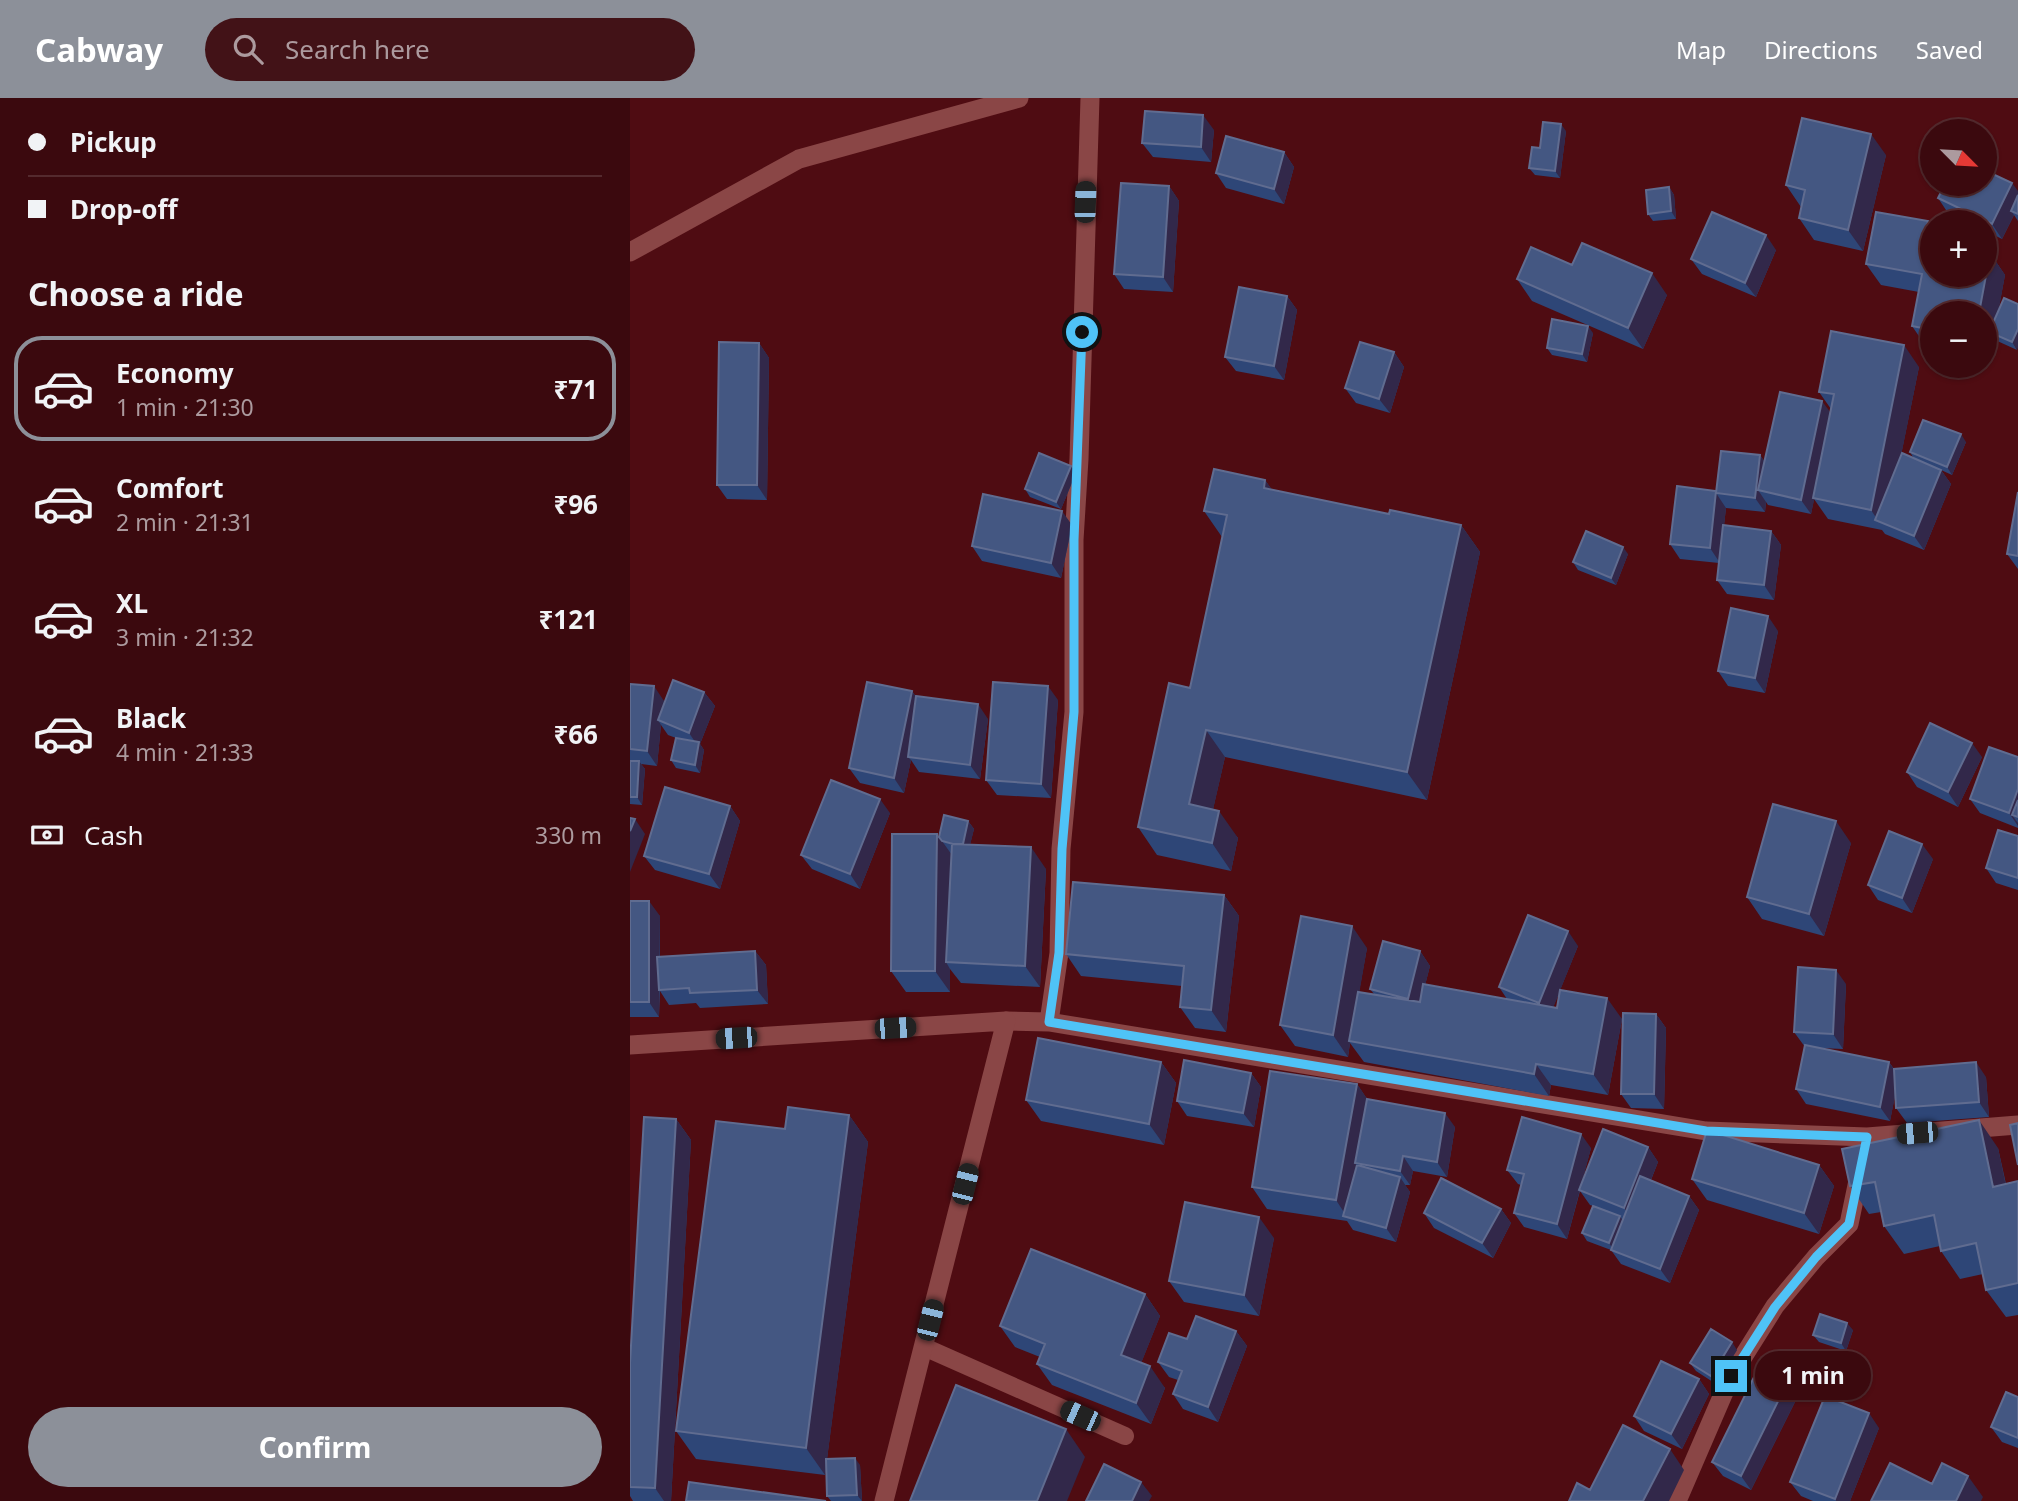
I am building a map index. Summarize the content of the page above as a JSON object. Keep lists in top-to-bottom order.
{
  "north": "bottom right",
  "page": {
    "header": "Cabway",
    "search": "Search here",
    "nav": ["Map", "Directions", "Saved"],
    "banner": ["Pickup", "Drop-off"],
    "map_buttons": ["+", "−"],
    "heading": "Choose a ride",
    "list": [
      {
        "name": "Economy",
        "note": "1 min · 21:30",
        "value": "₹71"
      },
      {
        "name": "Comfort",
        "note": "2 min · 21:31",
        "value": "₹96"
      },
      {
        "name": "XL",
        "note": "3 min · 21:32",
        "value": "₹121"
      },
      {
        "name": "Black",
        "note": "4 min · 21:33",
        "value": "₹66"
      }
    ],
    "pay": ["Cash", "330 m"],
    "bubble": "1 min",
    "buttons": "Confirm"
  }
}
